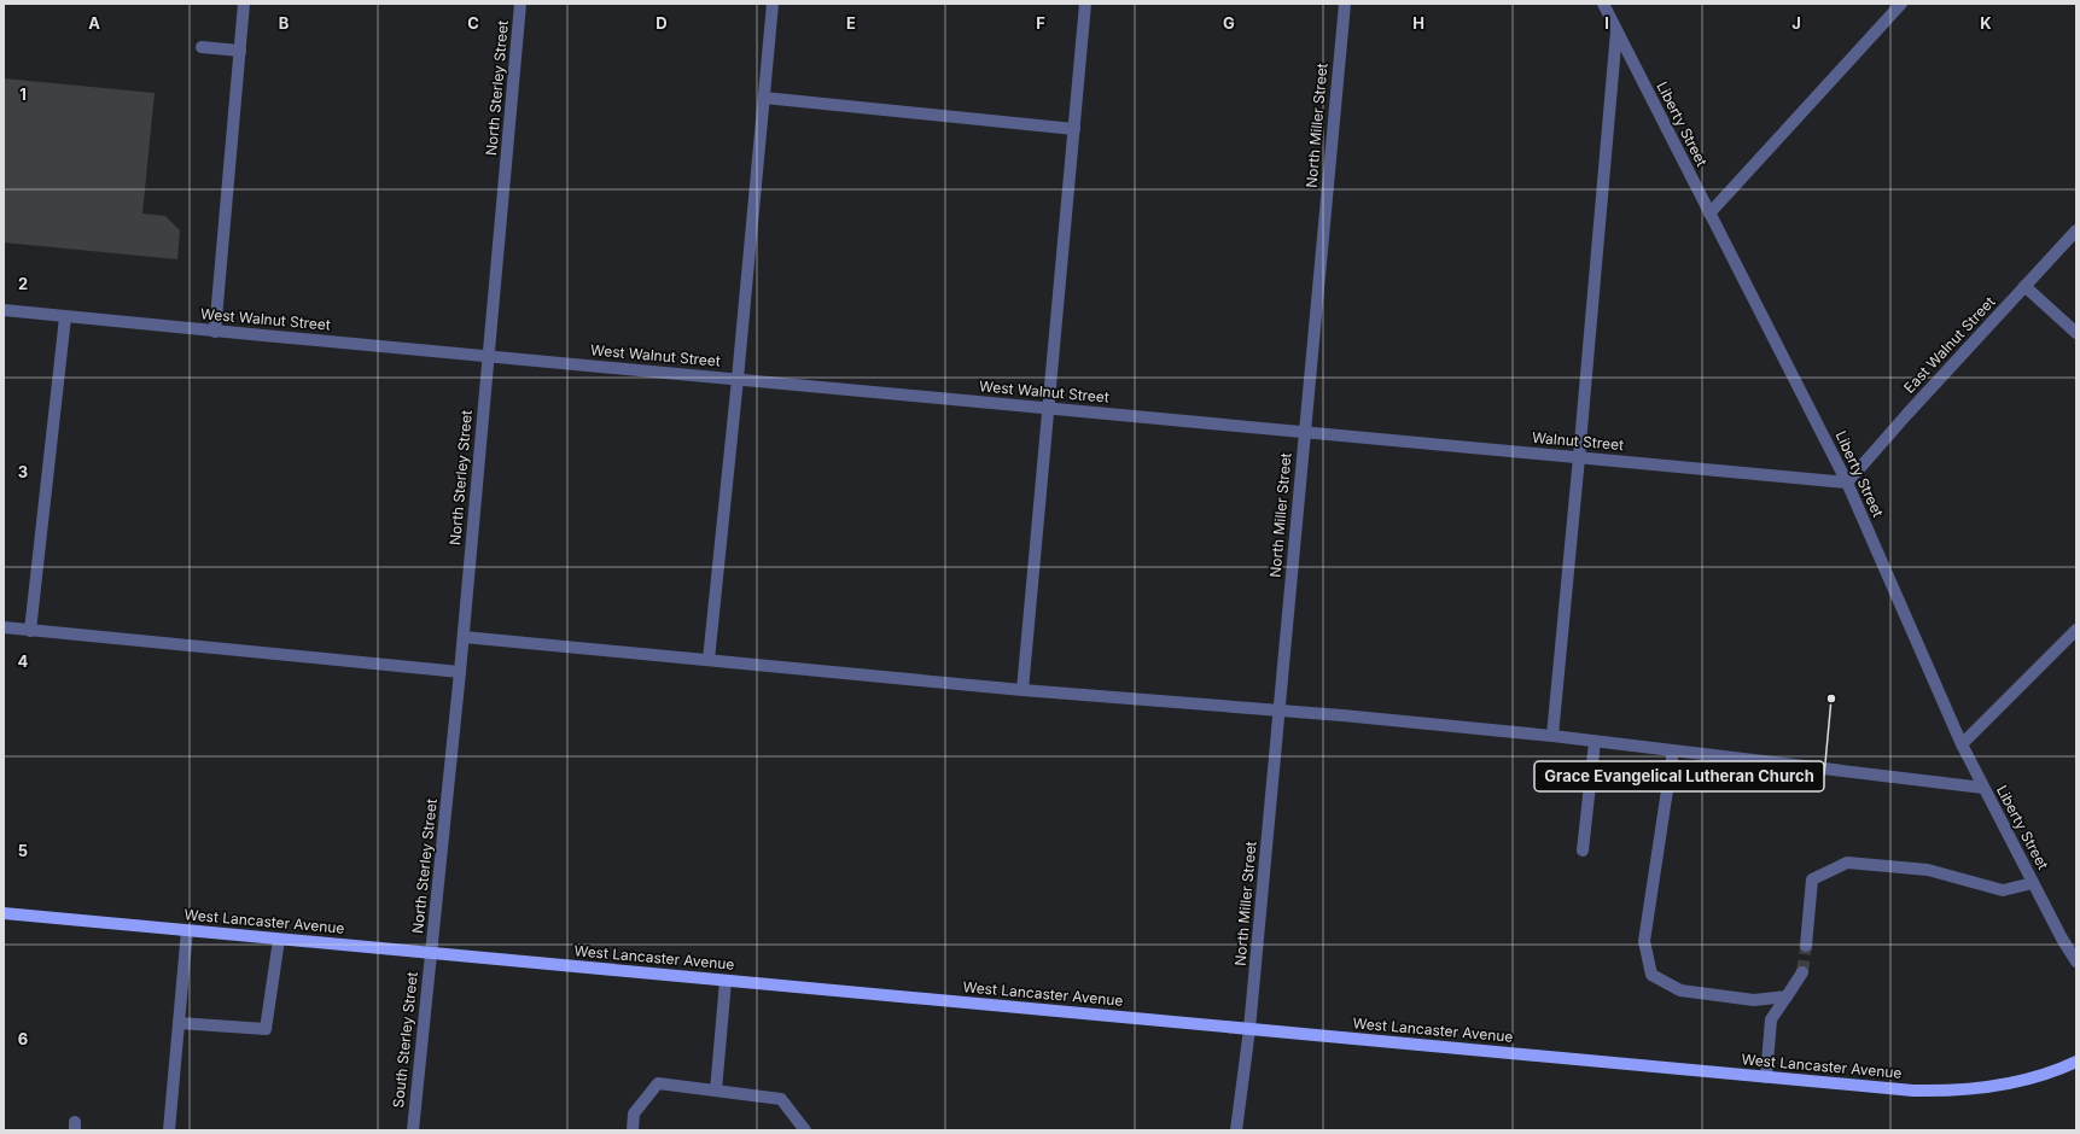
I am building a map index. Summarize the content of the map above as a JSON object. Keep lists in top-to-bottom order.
{
  "streets": {
    "main road": ["West Lancaster Avenue"],
    "street": [
      "North Sterley Street",
      "Liberty Street",
      "North Miller Street",
      "West Walnut Street",
      "East Walnut Street",
      "Walnut Street",
      "South Sterley Street"
    ]
  },
  "crossings": [
    ["North Sterley Street", "West Walnut Street"],
    ["North Sterley Street", "West Lancaster Avenue"],
    ["North Sterley Street", "South Sterley Street"],
    ["Liberty Street", "East Walnut Street"],
    ["Liberty Street", "Walnut Street"],
    ["North Miller Street", "West Walnut Street"],
    ["North Miller Street", "Walnut Street"],
    ["North Miller Street", "West Lancaster Avenue"],
    ["West Walnut Street", "Walnut Street"],
    ["East Walnut Street", "Walnut Street"],
    ["West Lancaster Avenue", "South Sterley Street"]
  ],
  "places": ["Grace Evangelical Lutheran Church"],
  "grid": {
    "columns": [
      "A",
      "B",
      "C",
      "D",
      "E",
      "F",
      "G",
      "H",
      "I",
      "J",
      "K"
    ],
    "rows": [
      "1",
      "2",
      "3",
      "4",
      "5",
      "6"
    ]
  }
}
